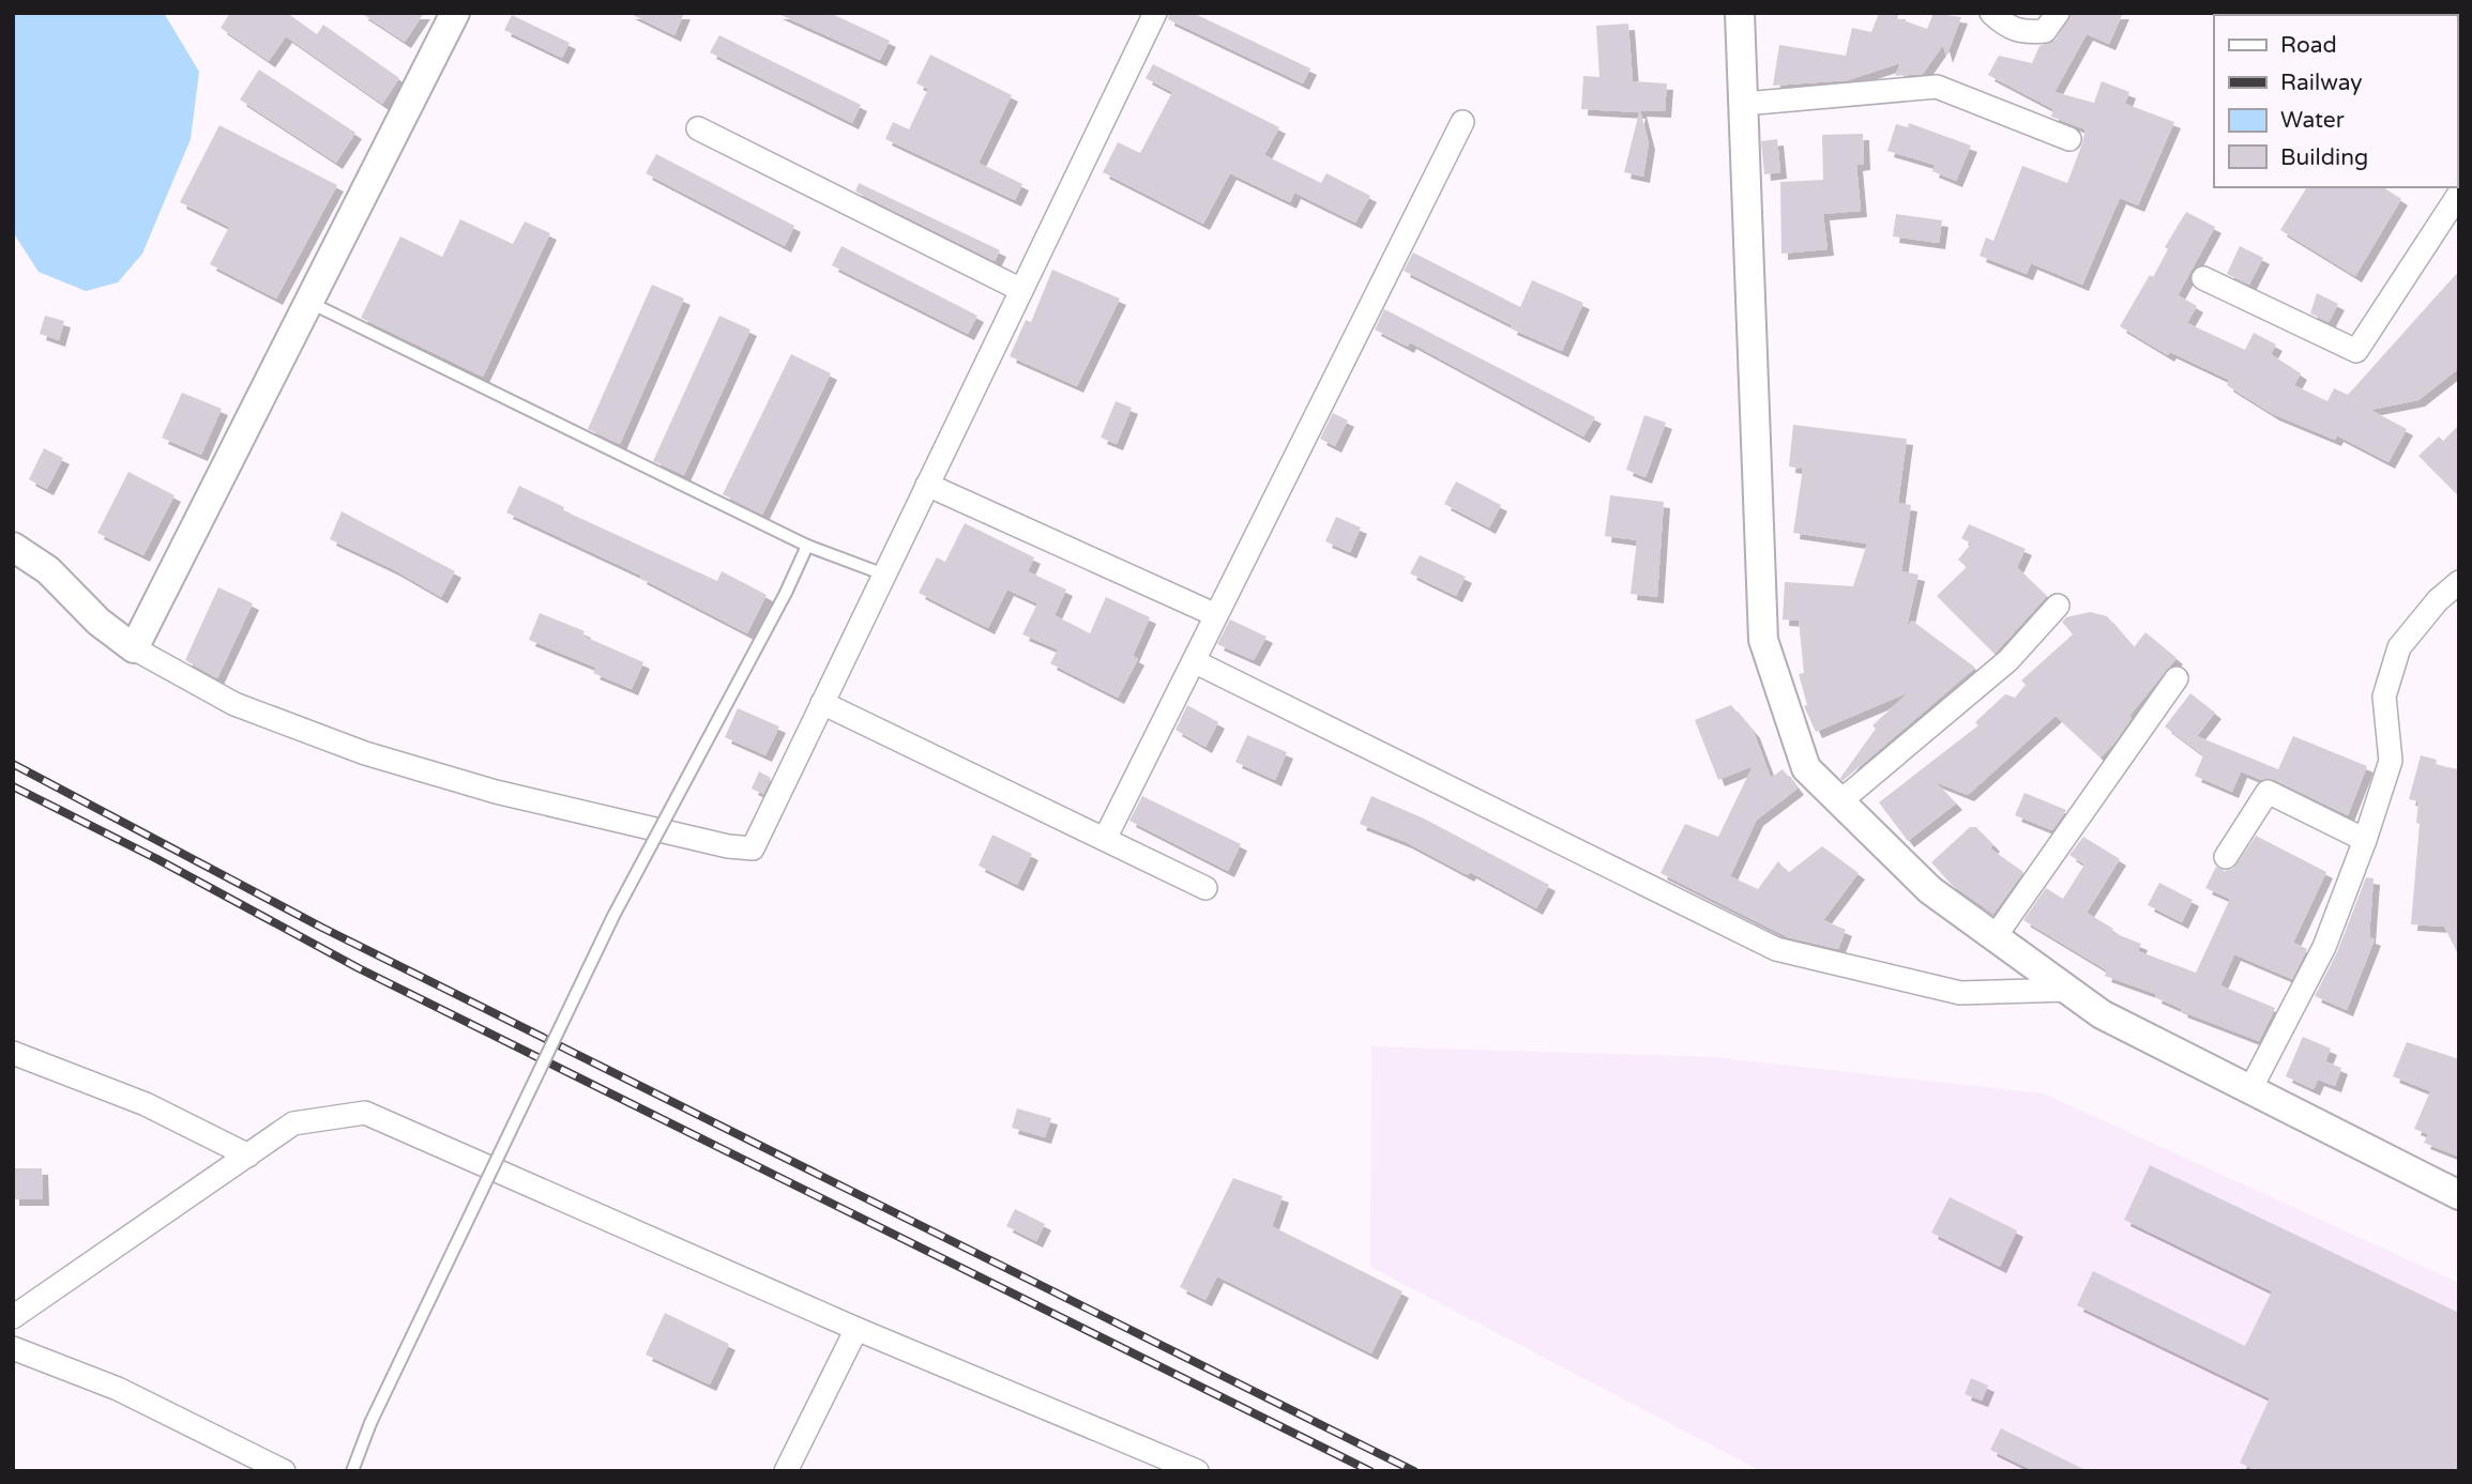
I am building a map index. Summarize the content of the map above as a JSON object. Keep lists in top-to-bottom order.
{
  "legend": [
    "Road",
    "Railway",
    "Water",
    "Building"
  ]
}
